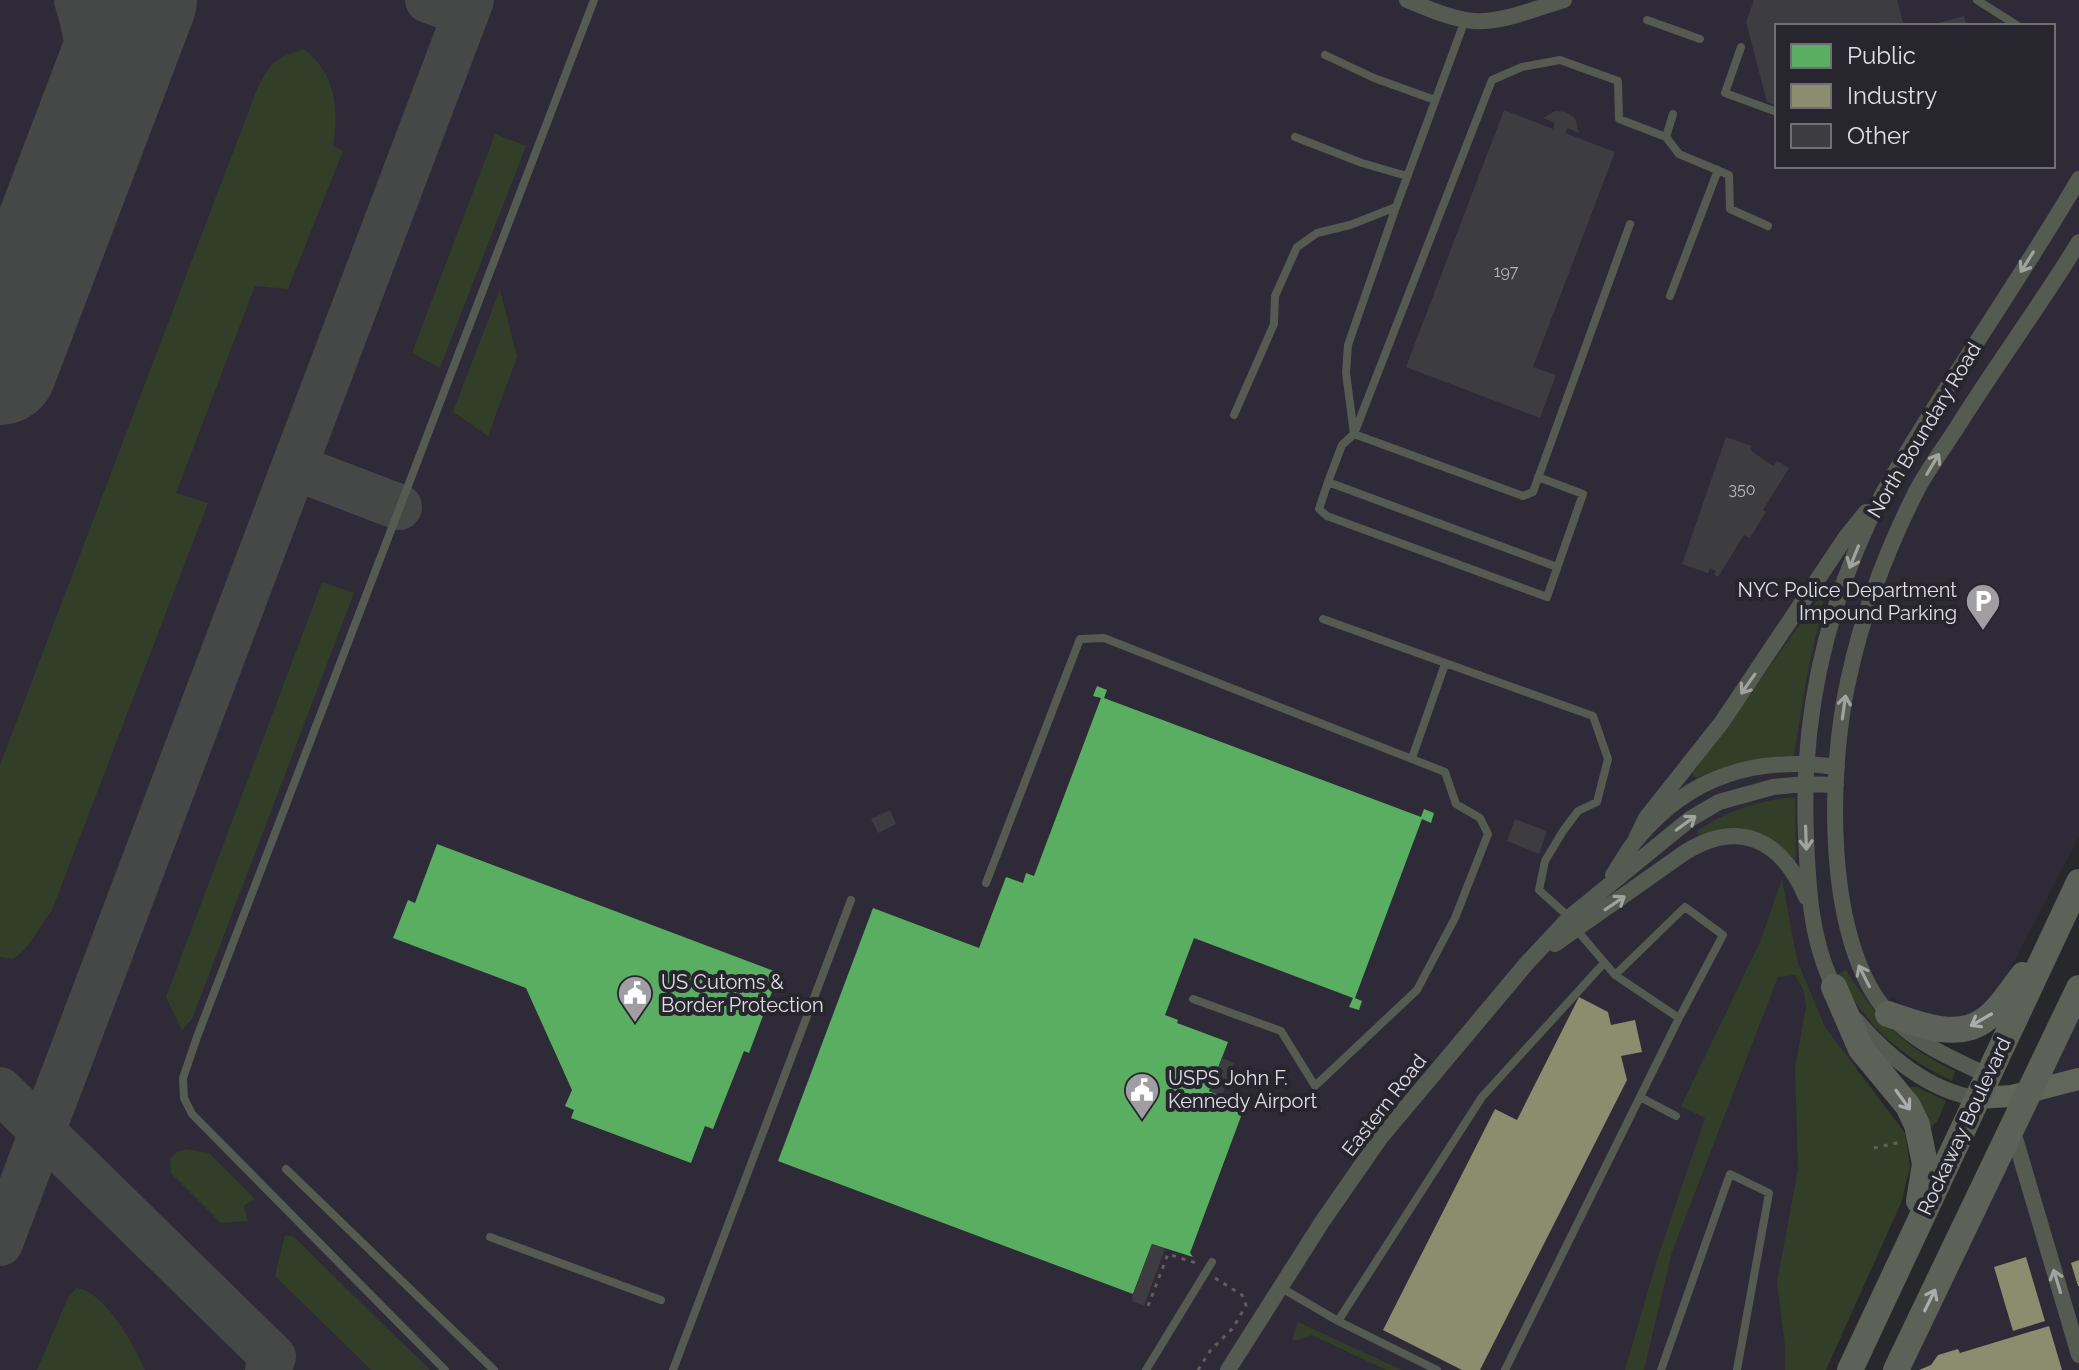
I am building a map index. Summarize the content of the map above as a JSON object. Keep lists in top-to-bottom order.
{
  "streets": {
    "highway": ["Rockaway Boulevard"],
    "main road": ["North Boundary Road"],
    "street": ["Eastern Road"]
  },
  "crossings": [
    ["North Boundary Road", "Eastern Road"],
    ["North Boundary Road", "Rockaway Boulevard"]
  ],
  "places": {
    "parking": ["NYC Police Department Impound Parking"],
    "public building": ["US Cutoms & Border Protection", "USPS John F. Kennedy Airport"]
  },
  "house_numbers": ["197", "350"],
  "legend": ["Public", "Industry", "Other"]
}
